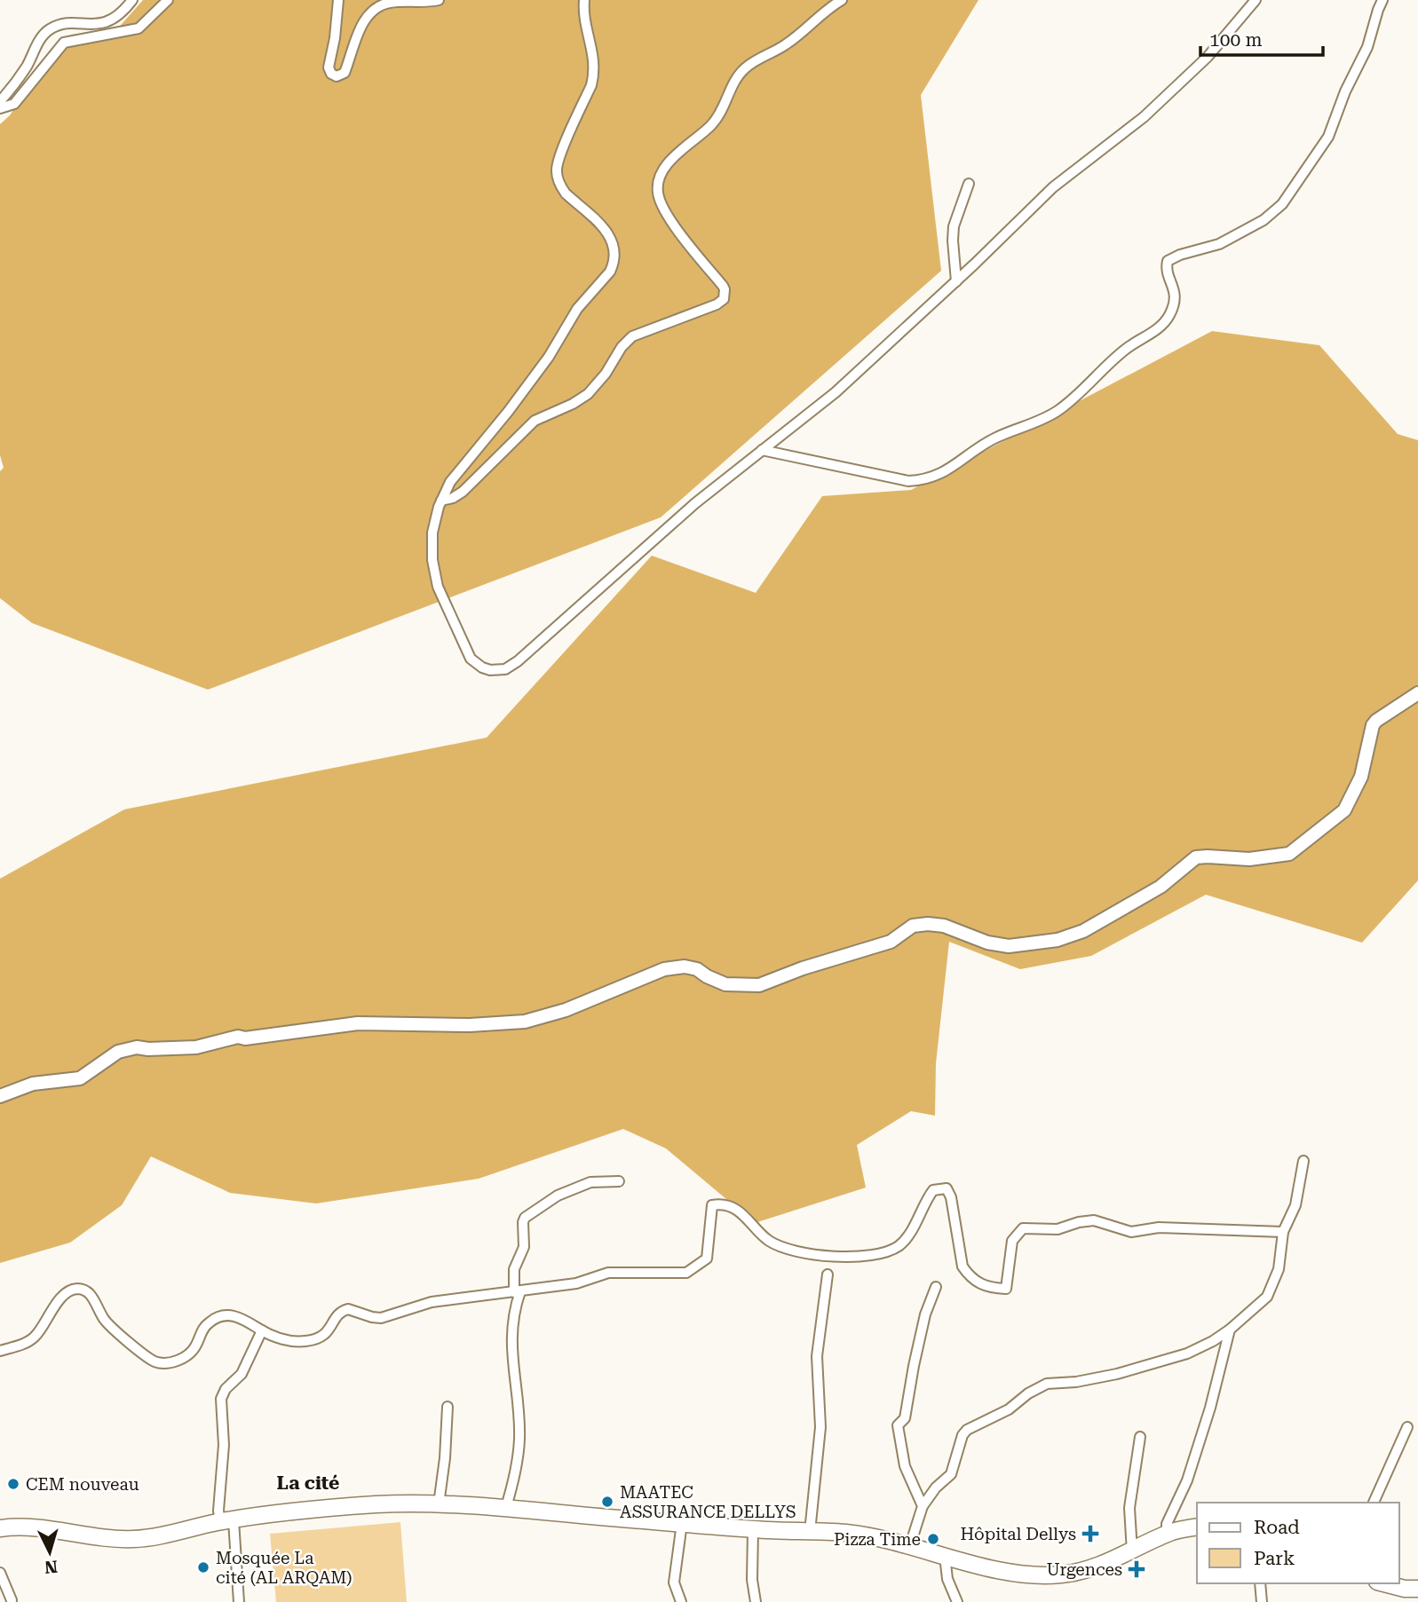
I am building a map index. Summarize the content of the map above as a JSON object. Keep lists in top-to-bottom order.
{
  "districts": ["La cité"],
  "places": {
    "other": [
      "CEM nouveau",
      "MAATEC ASSURANCE DELLYS",
      "Pizza Time",
      "Mosquée La cité (AL ARQAM)"
    ],
    "health": ["Hôpital Dellys", "Urgences"]
  },
  "legend": ["Road", "Park"],
  "scale_bar": "100 m",
  "north": "bottom"
}
